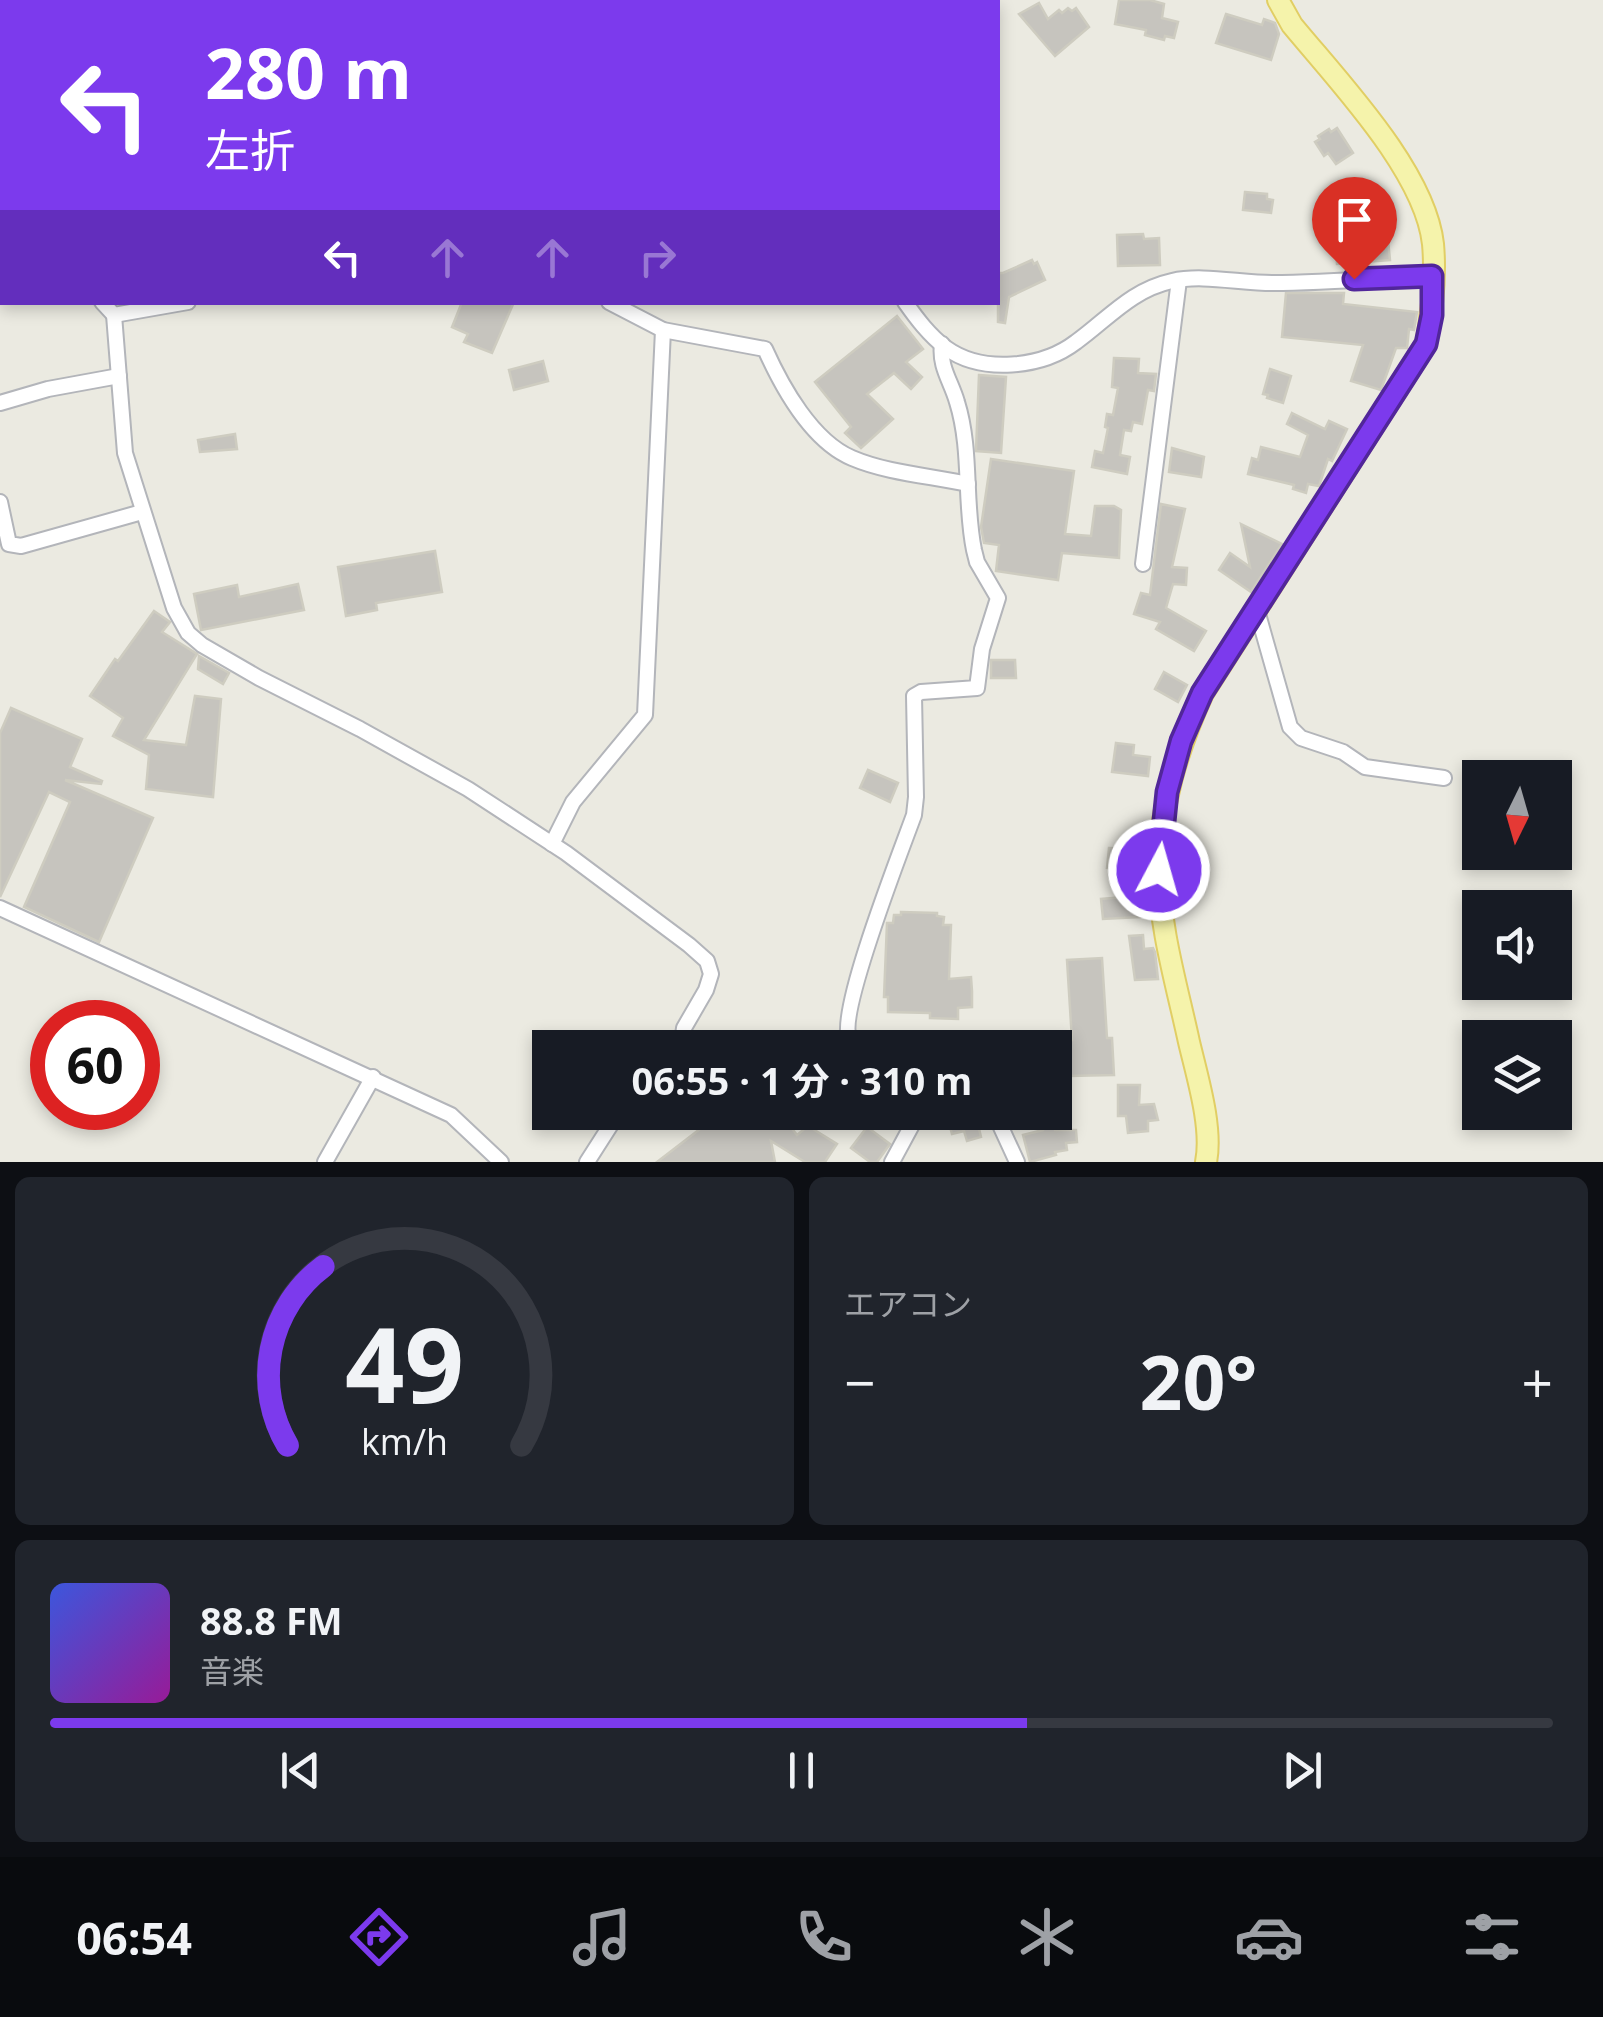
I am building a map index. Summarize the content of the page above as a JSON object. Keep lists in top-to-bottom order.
{
  "north": "bottom",
  "page": {
    "turn": ["280 m", "左折"],
    "limit": "60",
    "trip": "06:55 · 1 分 · 310 m",
    "tile": "エアコン",
    "heat": ["−", "20°", "+"],
    "song": ["88.8 FM", "音楽"],
    "tabs": "06:54",
    "gauge": ["49", "km/h"]
  }
}
